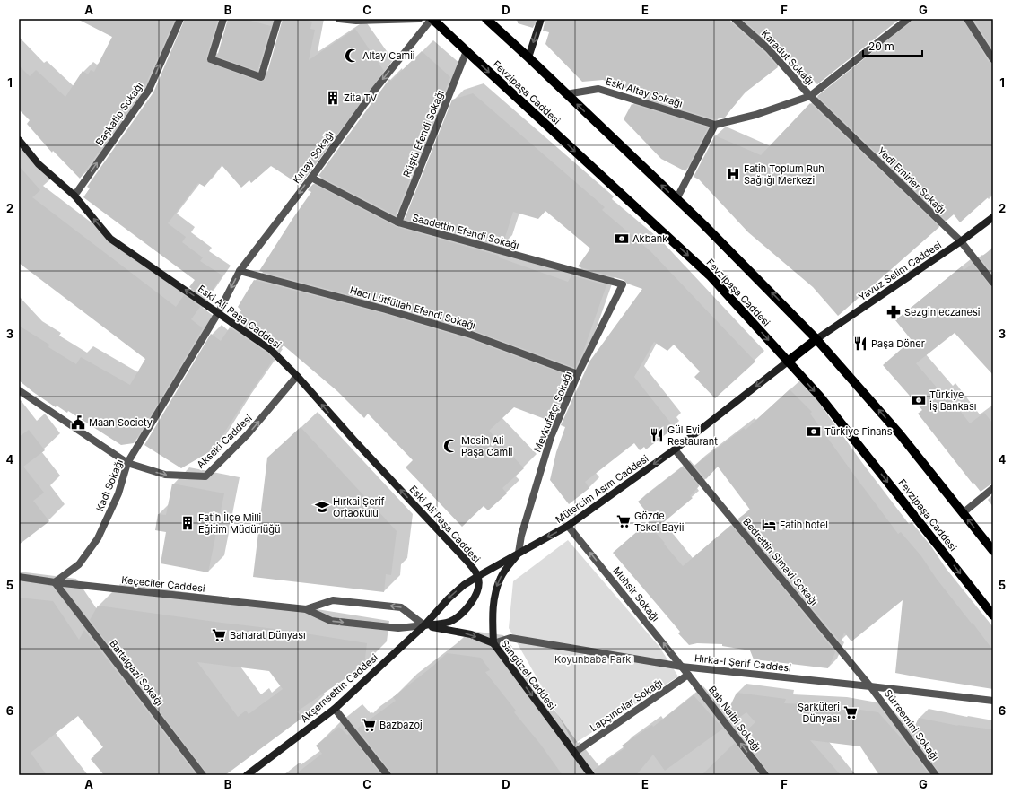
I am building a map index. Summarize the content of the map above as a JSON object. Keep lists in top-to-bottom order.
{
  "streets": {
    "main road": ["Fevzipaşa Caddesi"],
    "street": [
      "Karadut Sokağı",
      "Eski Altay Sokağı",
      "Başkatip Sokağı",
      "Rüştü Efendi Sokağı",
      "Kırtay Sokağı",
      "Yedi Emirler Sokağı",
      "Saadettin Efendi Sokağı",
      "Yavuz Selim Caddesi",
      "Hacı Lütfüllah Efendi Sokağı",
      "Eski Ali Paşa Caddesi",
      "Mevkufatçı Sokağı",
      "Akseki Caddesi",
      "Kadı Sokağı",
      "Mütercim Asım Caddesi",
      "Bedrettin Simavi Sokağı",
      "Keçeciler Caddesi",
      "Muhsir Sokağı",
      "Hırka-i Şerif Caddesi",
      "Battalgazi Sokağı",
      "Sangüzel Caddesi",
      "Akşemsettin Caddesi",
      "Lapçıncılar Sokağı",
      "Bab Naibi Sokağı",
      "Sürreemini Sokağı"
    ]
  },
  "crossings": [
    ["Karadut Sokağı", "Yedi Emirler Sokağı"],
    ["Fevzipaşa Caddesi", "Rüştü Efendi Sokağı"],
    ["Fevzipaşa Caddesi", "Kırtay Sokağı"],
    ["Fevzipaşa Caddesi", "Mütercim Asım Caddesi"],
    ["Başkatip Sokağı", "Eski Ali Paşa Caddesi"],
    ["Rüştü Efendi Sokağı", "Saadettin Efendi Sokağı"],
    ["Kırtay Sokağı", "Saadettin Efendi Sokağı"],
    ["Kırtay Sokağı", "Hacı Lütfüllah Efendi Sokağı"],
    ["Kırtay Sokağı", "Eski Ali Paşa Caddesi"],
    ["Kırtay Sokağı", "Kadı Sokağı"],
    ["Yedi Emirler Sokağı", "Yavuz Selim Caddesi"],
    ["Saadettin Efendi Sokağı", "Mevkufatçı Sokağı"],
    ["Hacı Lütfüllah Efendi Sokağı", "Mevkufatçı Sokağı"],
    ["Eski Ali Paşa Caddesi", "Akseki Caddesi"],
    ["Eski Ali Paşa Caddesi", "Kadı Sokağı"],
    ["Eski Ali Paşa Caddesi", "Mütercim Asım Caddesi"],
    ["Mevkufatçı Sokağı", "Mütercim Asım Caddesi"],
    ["Akseki Caddesi", "Kadı Sokağı"],
    ["Kadı Sokağı", "Keçeciler Caddesi"],
    ["Kadı Sokağı", "Battalgazi Sokağı"],
    ["Mütercim Asım Caddesi", "Bedrettin Simavi Sokağı"],
    ["Mütercim Asım Caddesi", "Keçeciler Caddesi"],
    ["Mütercim Asım Caddesi", "Muhsir Sokağı"],
    ["Mütercim Asım Caddesi", "Sangüzel Caddesi"],
    ["Mütercim Asım Caddesi", "Akşemsettin Caddesi"],
    ["Bedrettin Simavi Sokağı", "Hırka-i Şerif Caddesi"],
    ["Bedrettin Simavi Sokağı", "Sürreemini Sokağı"],
    ["Keçeciler Caddesi", "Battalgazi Sokağı"],
    ["Keçeciler Caddesi", "Sangüzel Caddesi"],
    ["Keçeciler Caddesi", "Akşemsettin Caddesi"],
    ["Muhsir Sokağı", "Hırka-i Şerif Caddesi"],
    ["Muhsir Sokağı", "Lapçıncılar Sokağı"],
    ["Muhsir Sokağı", "Bab Naibi Sokağı"],
    ["Hırka-i Şerif Caddesi", "Sangüzel Caddesi"],
    ["Hırka-i Şerif Caddesi", "Sürreemini Sokağı"],
    ["Sangüzel Caddesi", "Akşemsettin Caddesi"],
    ["Sangüzel Caddesi", "Lapçıncılar Sokağı"],
    ["Lapçıncılar Sokağı", "Bab Naibi Sokağı"]
  ],
  "one_way": [
    "Başkatip Sokağı",
    "Kırtay Sokağı",
    "Eski Ali Paşa Caddesi",
    "Akseki Caddesi",
    "Mütercim Asım Caddesi",
    "Muhsir Sokağı",
    "Sangüzel Caddesi",
    "Bab Naibi Sokağı"
  ],
  "parks": ["Koyunbaba Parkı"],
  "places": {
    "mosque": ["Altay Camii", "Mesih Ali Paşa Camii"],
    "building": ["Zita TV", "Fatih İlçe Milli Eğitim Müdürlüğü"],
    "hospital": ["Fatih Toplum Ruh Sağlığı Merkezi"],
    "bank": ["Akbank", "Türkiye İş Bankası", "Türkiye Finans"],
    "pharmacy": ["Sezgin eczanesi"],
    "restaurant": ["Paşa Döner", "Gül Evi Restaurant"],
    "public building": ["Maan Society"],
    "school or university": ["Hırkai Şerif Ortaokulu"],
    "supermarket": [
      "Gözde Tekel Bayii",
      "Baharat Dünyası",
      "Şarküteri Dünyası",
      "Bazbazoj"
    ],
    "hotel": ["Fatih hotel"]
  },
  "scale_bar": "20 m",
  "grid": {
    "columns": [
      "A",
      "B",
      "C",
      "D",
      "E",
      "F",
      "G"
    ],
    "rows": [
      "1",
      "2",
      "3",
      "4",
      "5",
      "6"
    ]
  }
}
